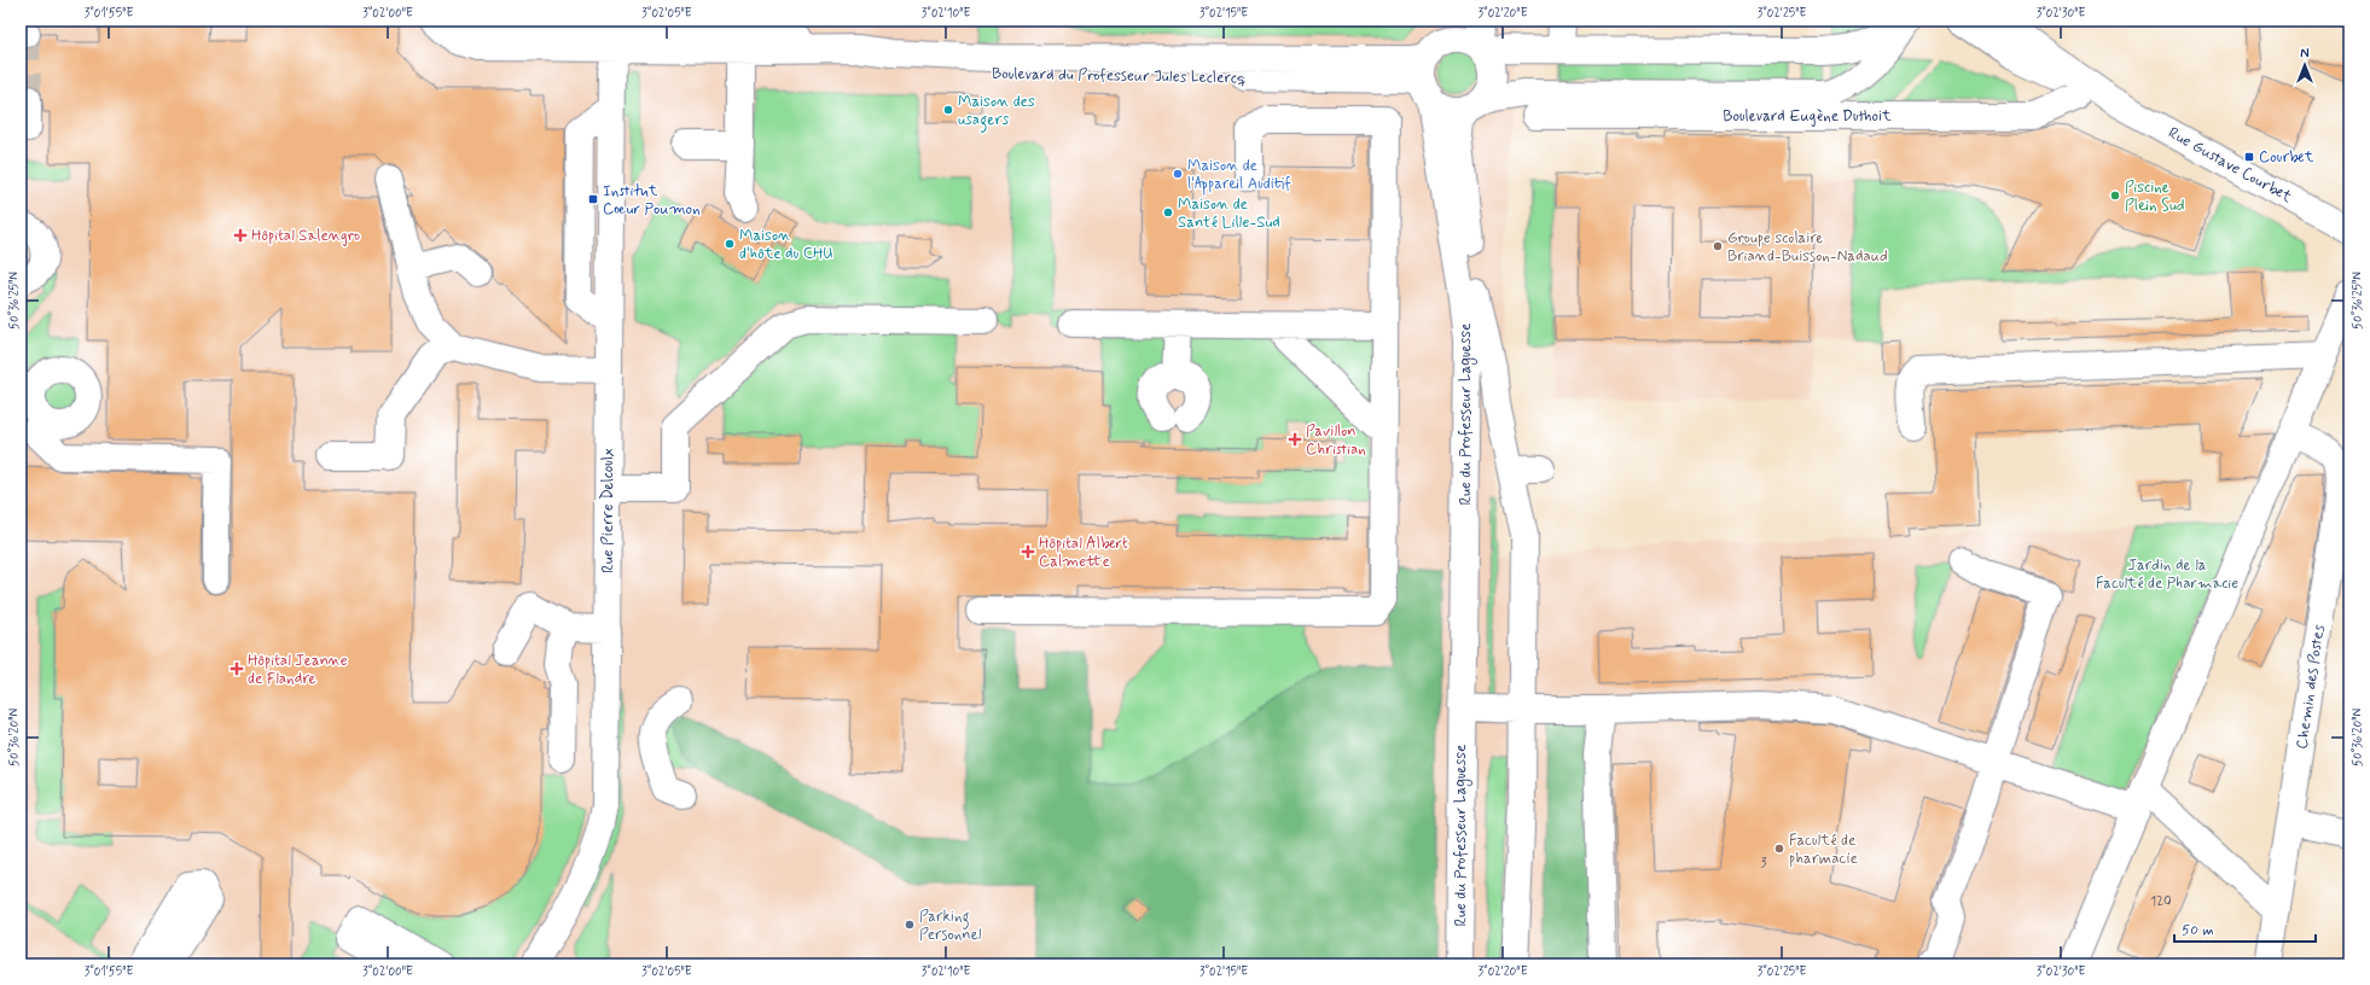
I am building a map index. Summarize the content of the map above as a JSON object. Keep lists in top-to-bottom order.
{
  "streets": {
    "street": [
      "Boulevard du Professeur Jules Leclercq",
      "Boulevard Eugène Duthoit",
      "Rue Gustave Courbet",
      "Rue du Professeur Laguesse",
      "Rue Pierre Delcoulx",
      "Chemin des Postes"
    ]
  },
  "crossings": [
    ["Boulevard du Professeur Jules Leclercq", "Boulevard Eugène Duthoit"],
    ["Boulevard du Professeur Jules Leclercq", "Rue du Professeur Laguesse"],
    ["Boulevard du Professeur Jules Leclercq", "Rue Pierre Delcoulx"],
    ["Boulevard Eugène Duthoit", "Rue du Professeur Laguesse"]
  ],
  "parks": ["Jardin de la Faculté de Pharmacie"],
  "places": {
    "other": [
      "Maison des usagers",
      "Maison de l'Appareil Auditif",
      "Piscine Plein Sud",
      "Maison de Santé Lille-Sud",
      "Maison d'hôte du CHU",
      "Groupe scolaire Briand-Buisson-Nadaud",
      "Faculté de pharmacie",
      "Parking Personnel"
    ],
    "transit": ["Courbet", "Institut Cœur Poumon"],
    "health": [
      "Hôpital Salengro",
      "Pavillon Christian",
      "Hôpital Albert Calmette",
      "Hôpital Jeanne de Flandre"
    ]
  },
  "house_numbers": ["3", "120"],
  "scale_bar": "50 m",
  "north": "top",
  "coordinates": [
    "3°01'55\"E",
    "3°02'00\"E",
    "3°02'05\"E",
    "3°02'10\"E",
    "3°02'15\"E",
    "3°02'20\"E",
    "3°02'25\"E",
    "3°02'30\"E",
    "50°36'25\"N",
    "50°36'20\"N"
  ]
}
